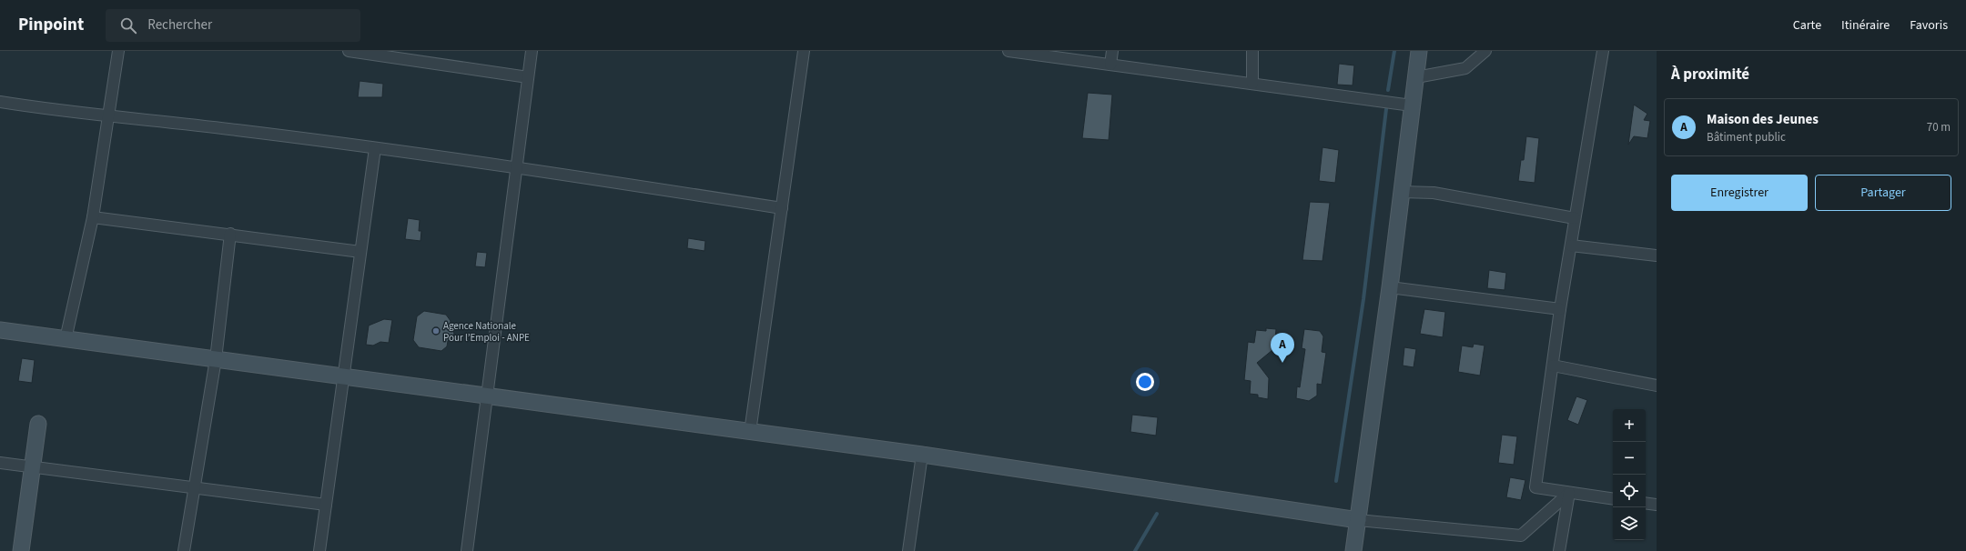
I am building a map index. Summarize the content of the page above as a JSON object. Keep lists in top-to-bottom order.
{
  "places": ["Agence Nationale Pour l’Emploi - ANPE"],
  "page": {
    "header": "Pinpoint",
    "search": "Rechercher",
    "nav": ["Carte", "Itinéraire", "Favoris"],
    "heading": "À proximité",
    "list": [
      {
        "mark": "A",
        "name": "Maison des Jeunes",
        "note": "Bâtiment public",
        "value": "70 m"
      }
    ],
    "buttons": ["Enregistrer", "Partager"],
    "pins": "A",
    "map_buttons": ["+", "−"]
  }
}
